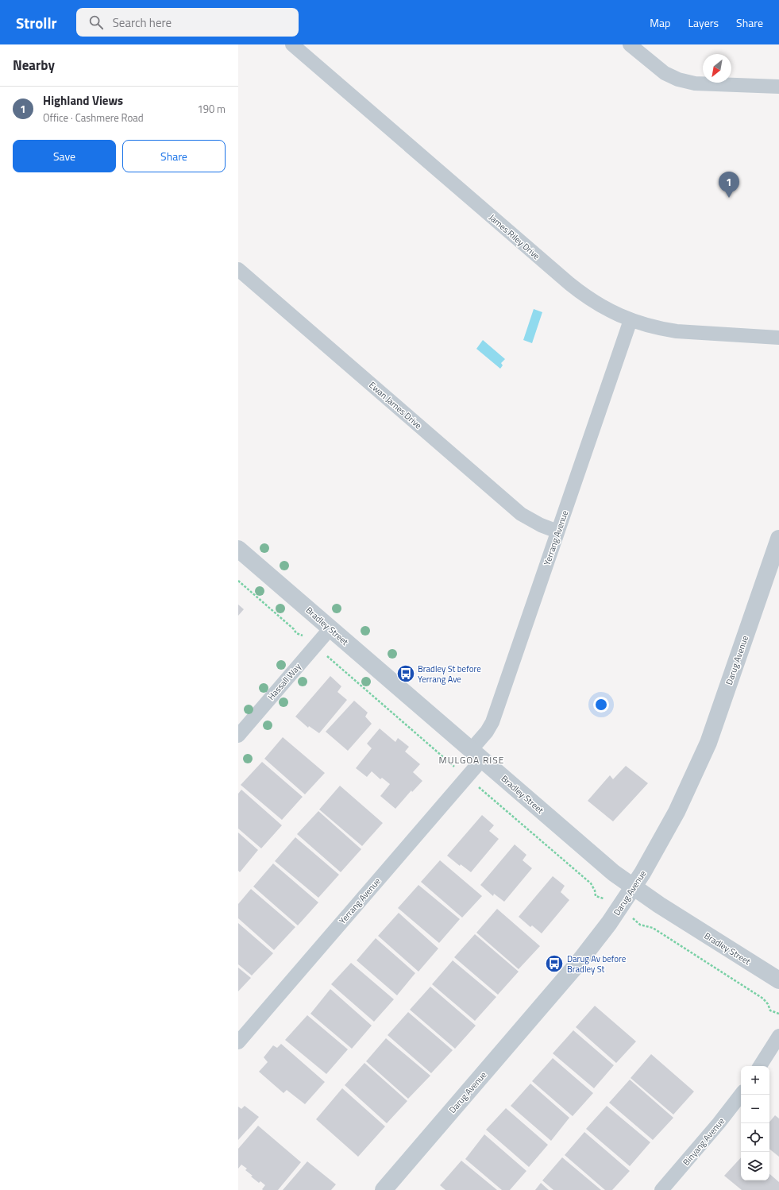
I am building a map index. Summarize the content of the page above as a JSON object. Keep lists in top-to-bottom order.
{
  "streets": {
    "street": [
      "James Riley Drive",
      "Ewan James Drive",
      "Yerrang Avenue",
      "Bradley Street",
      "Darug Avenue",
      "Hassall Way",
      "Binyang Avenue"
    ]
  },
  "crossings": [
    ["James Riley Drive", "Yerrang Avenue"],
    ["Ewan James Drive", "Yerrang Avenue"],
    ["Yerrang Avenue", "Bradley Street"],
    ["Bradley Street", "Darug Avenue"],
    ["Bradley Street", "Hassall Way"]
  ],
  "districts": ["MULGOA RISE"],
  "places": {
    "bus stop": ["Bradley St before Yerrang Ave", "Darug Av before Bradley St"]
  },
  "north": "bottom left",
  "page": {
    "header": "Strollr",
    "search": "Search here",
    "nav": ["Map", "Layers", "Share"],
    "heading": "Nearby",
    "list": [
      {
        "mark": "1",
        "name": "Highland Views",
        "note": "Office · Cashmere Road",
        "value": "190 m"
      }
    ],
    "buttons": ["Save", "Share"],
    "pins": "1",
    "map_buttons": ["+", "−"]
  }
}
